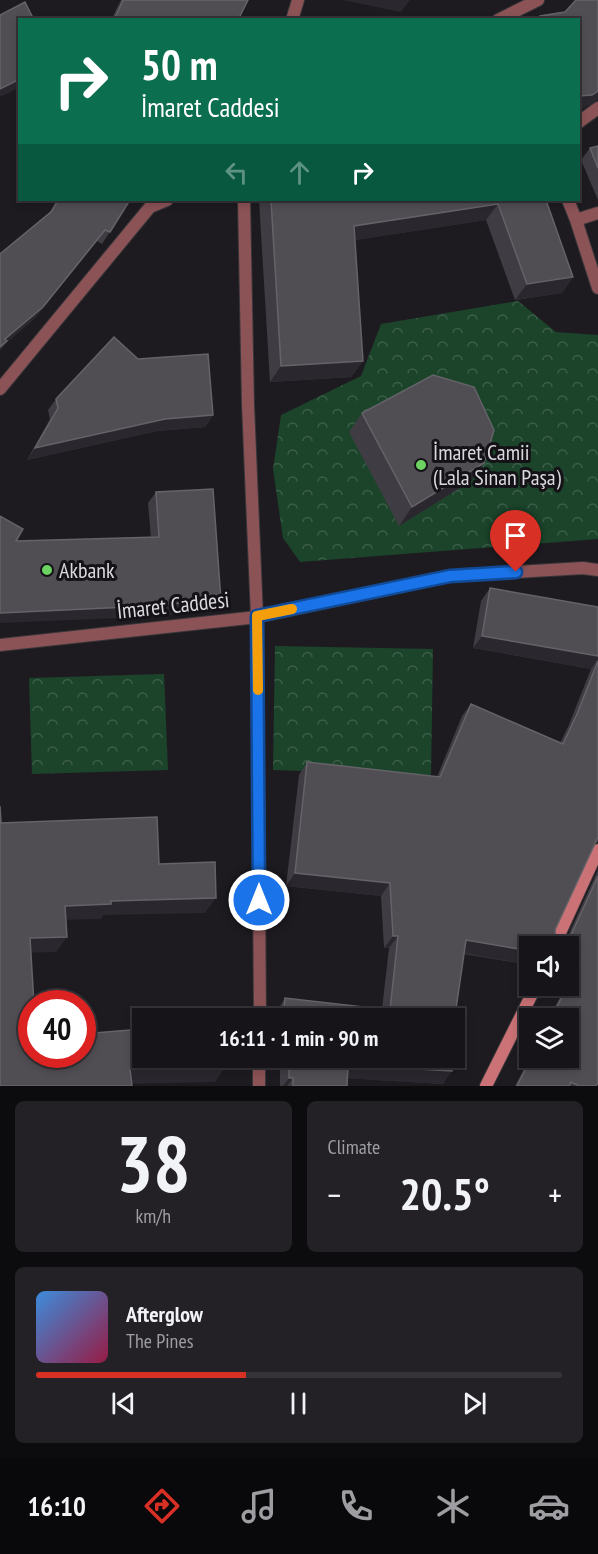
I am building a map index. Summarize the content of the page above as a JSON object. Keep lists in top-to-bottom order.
{
  "streets": {
    "street": ["İmaret Caddesi"]
  },
  "places": ["İmaret Camii (Lala Sinan Paşa)", "Akbank"],
  "page": {
    "turn": ["50 m", "İmaret Caddesi"],
    "limit": "40",
    "trip": "16:11 · 1 min · 90 m",
    "tile": [
      ["38", "km/h"],
      "Climate"
    ],
    "heat": ["−", "20.5°", "+"],
    "song": ["Afterglow", "The Pines"],
    "tabs": "16:10"
  }
}
